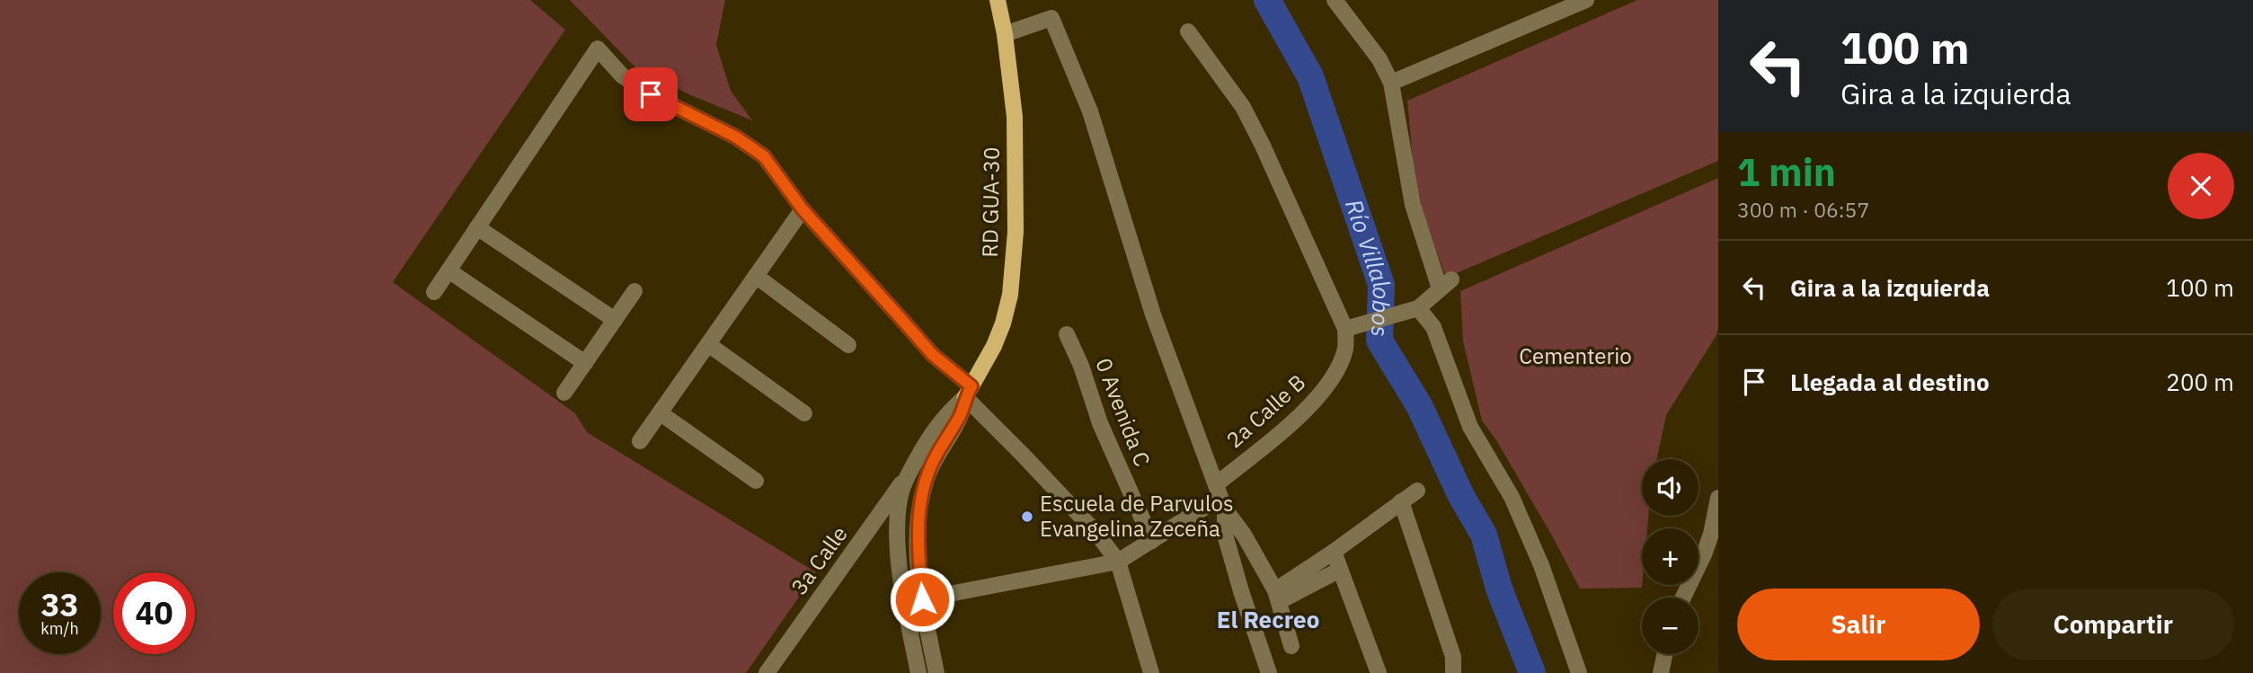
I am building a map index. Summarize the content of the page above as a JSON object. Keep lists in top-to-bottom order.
{
  "streets": {
    "main road": ["RD GUA-30"],
    "street": ["2a Calle B", "0 Avenida C", "3a Calle"]
  },
  "crossings": [
    ["2a Calle B", "0 Avenida C"]
  ],
  "districts": ["El Recreo"],
  "water": ["Río Villalobos"],
  "parks": ["Cementerio"],
  "places": ["Escuela de Parvulos Evangelina Zeceña"],
  "page": {
    "turn": ["100 m", "Gira a la izquierda"],
    "heading": ["1 min", "300 m · 06:57"],
    "list": [
      {
        "name": "Gira a la izquierda",
        "value": "100 m"
      },
      {
        "name": "Llegada al destino",
        "value": "200 m"
      }
    ],
    "map_buttons": ["+", "−"],
    "speed": "33 km/h",
    "limit": "40",
    "buttons": ["Salir", "Compartir"]
  }
}
